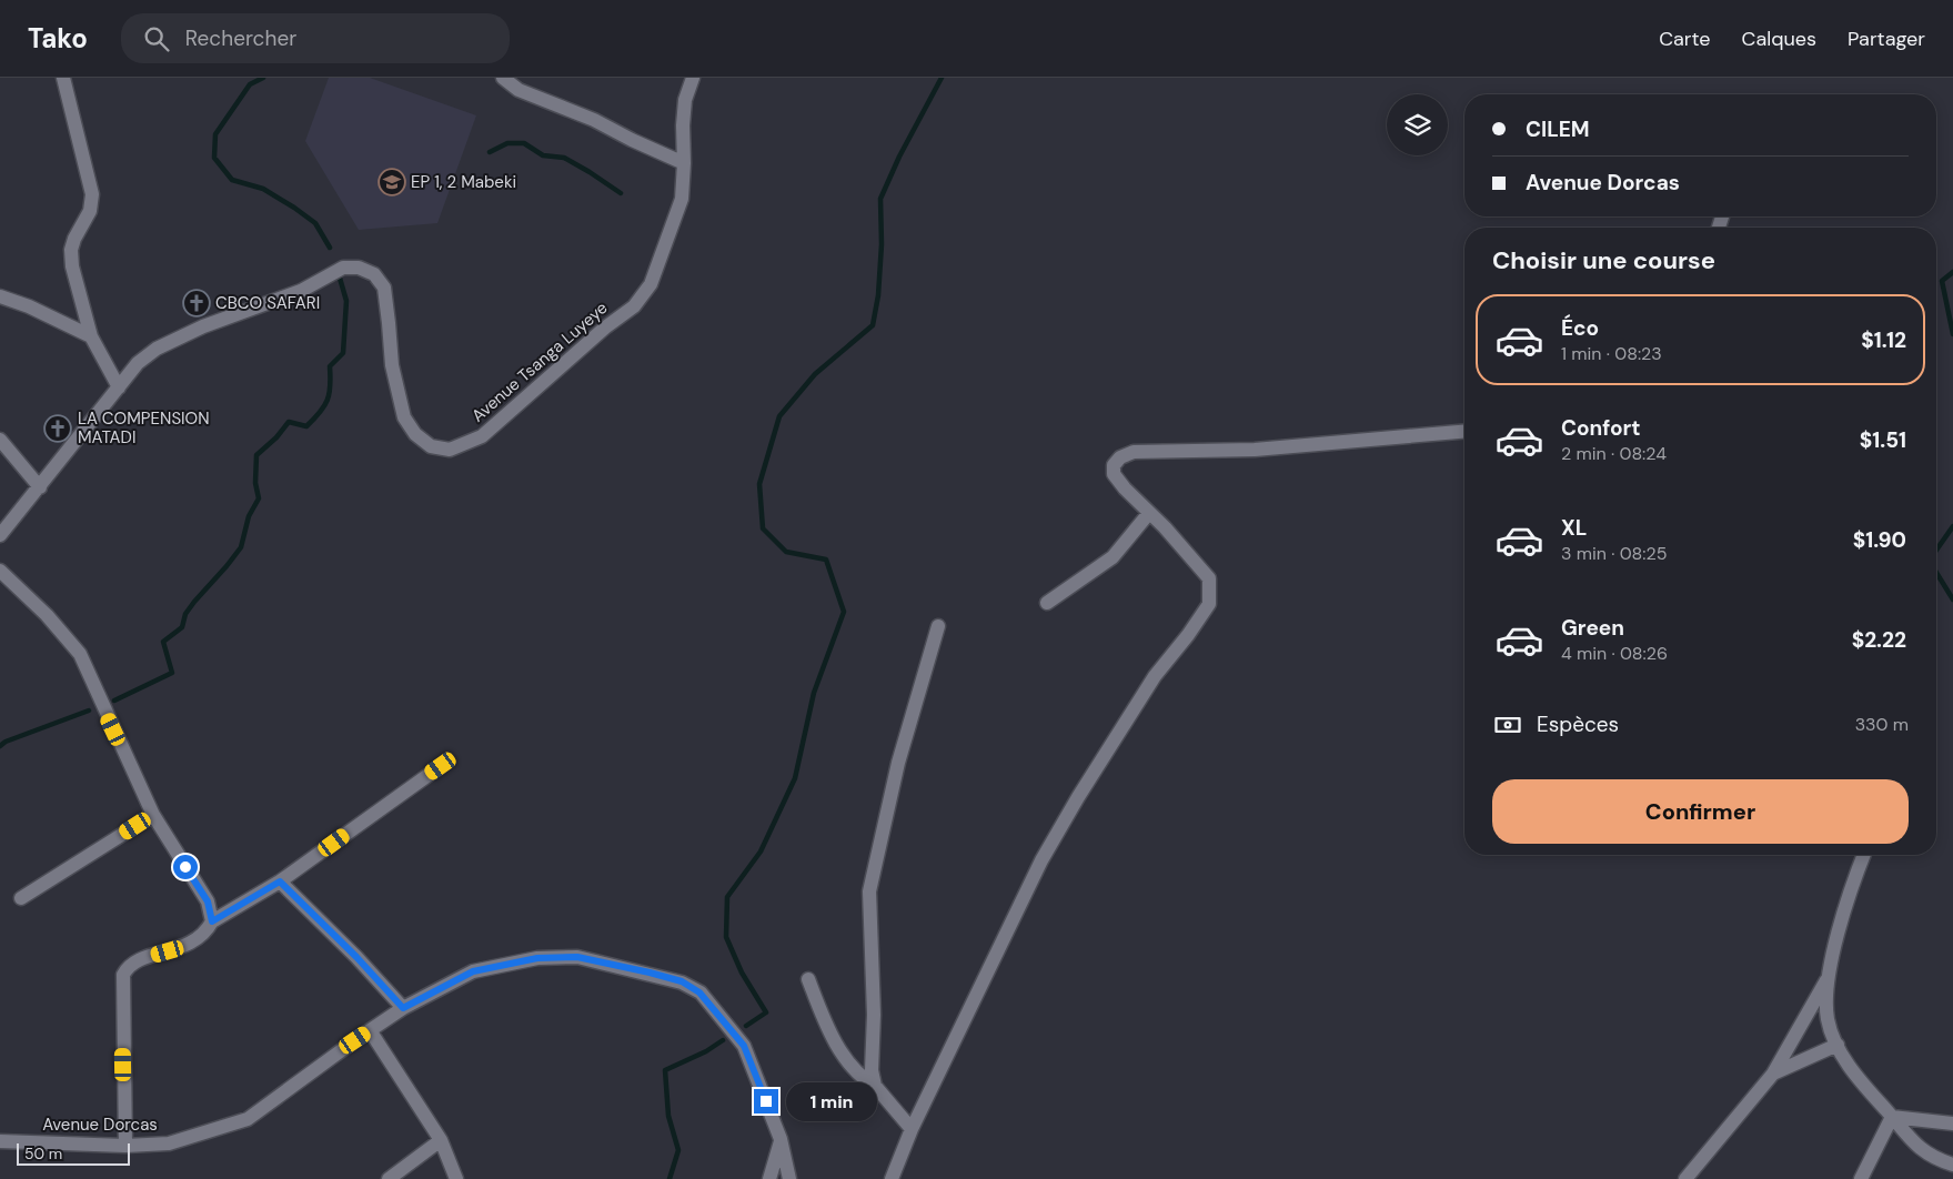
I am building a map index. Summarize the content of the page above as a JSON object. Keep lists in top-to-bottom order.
{
  "streets": {
    "street": ["Avenue Tsanga Luyeye", "Avenue Dorcas"]
  },
  "places": {
    "school or university": ["EP 1, 2 Mabeki"],
    "church": ["CBCO SAFARI", "LA COMPENSION MATADI"]
  },
  "scale_bar": "50 m",
  "page": {
    "header": "Tako",
    "search": "Rechercher",
    "nav": ["Carte", "Calques", "Partager"],
    "banner": ["CILEM", "Avenue Dorcas"],
    "heading": "Choisir une course",
    "list": [
      {
        "name": "Éco",
        "note": "1 min · 08:23",
        "value": "$1.12"
      },
      {
        "name": "Confort",
        "note": "2 min · 08:24",
        "value": "$1.51"
      },
      {
        "name": "XL",
        "note": "3 min · 08:25",
        "value": "$1.90"
      },
      {
        "name": "Green",
        "note": "4 min · 08:26",
        "value": "$2.22"
      }
    ],
    "pay": ["Espèces", "330 m"],
    "buttons": "Confirmer",
    "bubble": "1 min",
    "scale": "50 m"
  }
}
